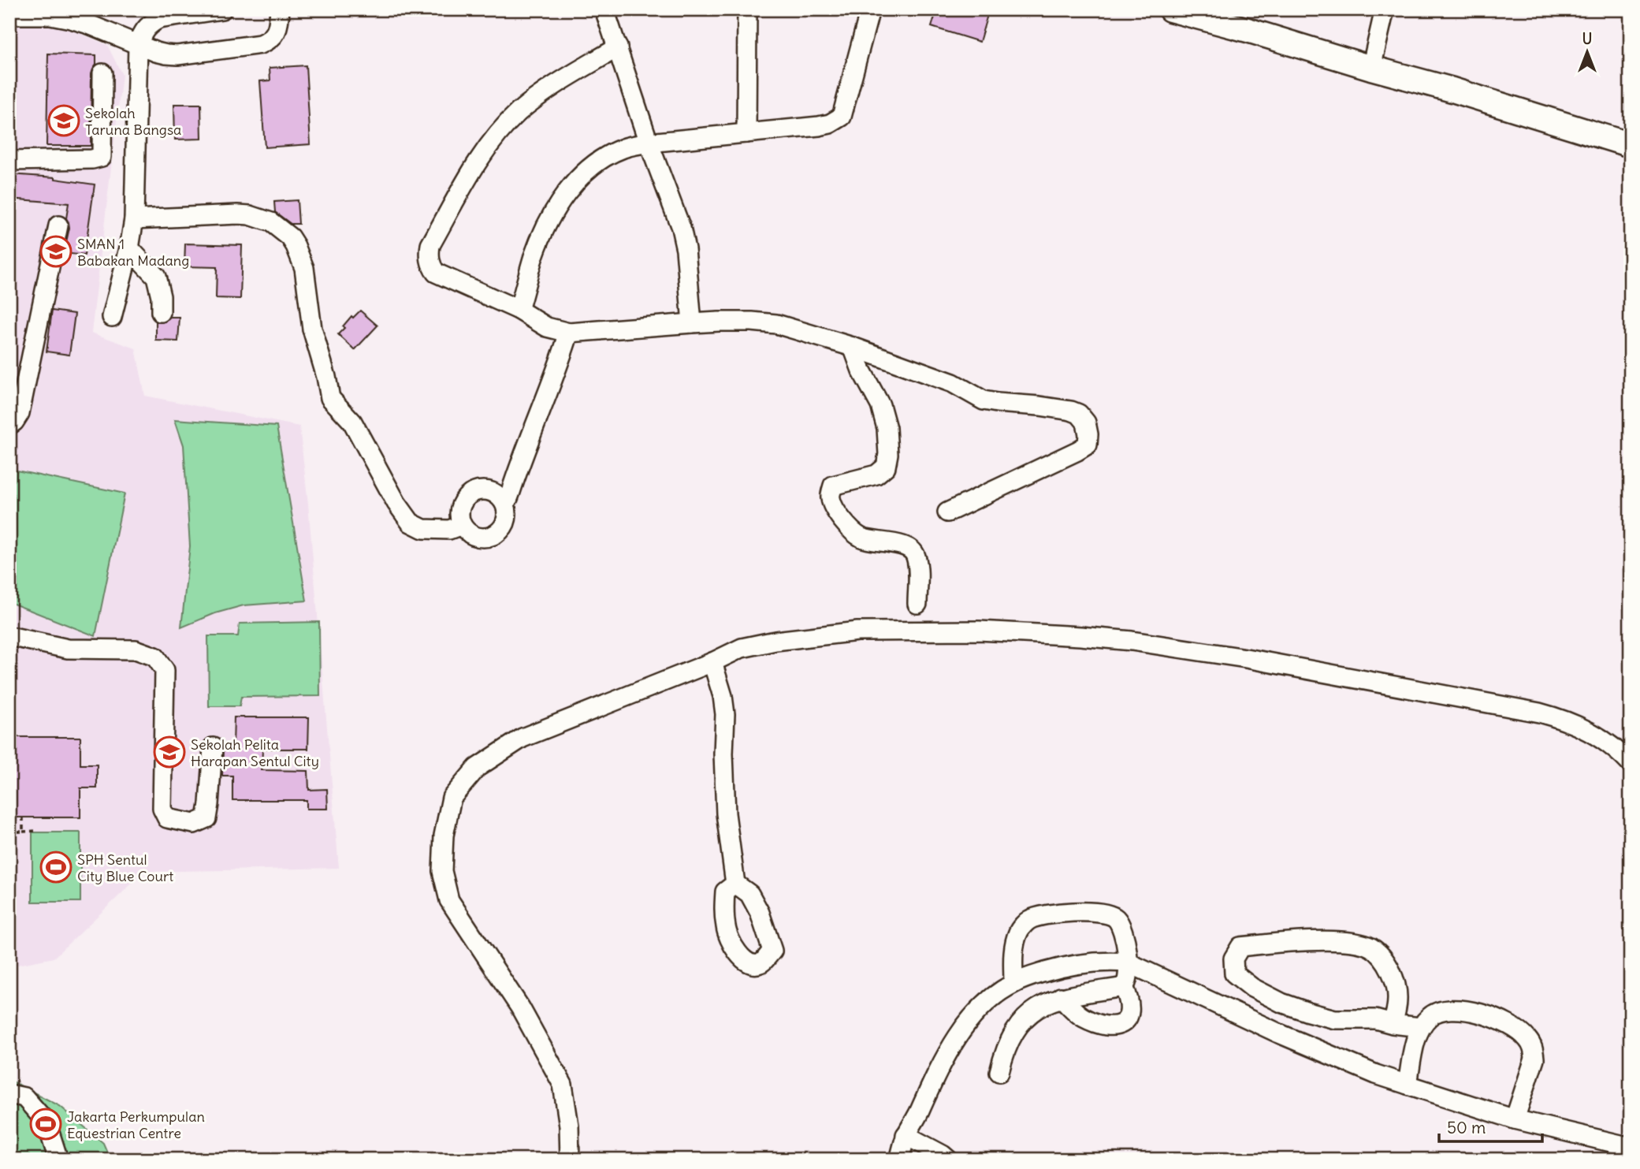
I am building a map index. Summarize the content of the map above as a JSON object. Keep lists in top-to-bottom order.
{
  "places": {
    "school or university": ["Sekolah Taruna Bangsa", "SMAN 1 Babakan Madang", "Sekolah Pelita Harapan Sentul City"],
    "sports": ["SPH Sentul City Blue Court", "Jakarta Perkumpulan Equestrian Centre"]
  },
  "scale_bar": "50 m",
  "north": "top"
}
